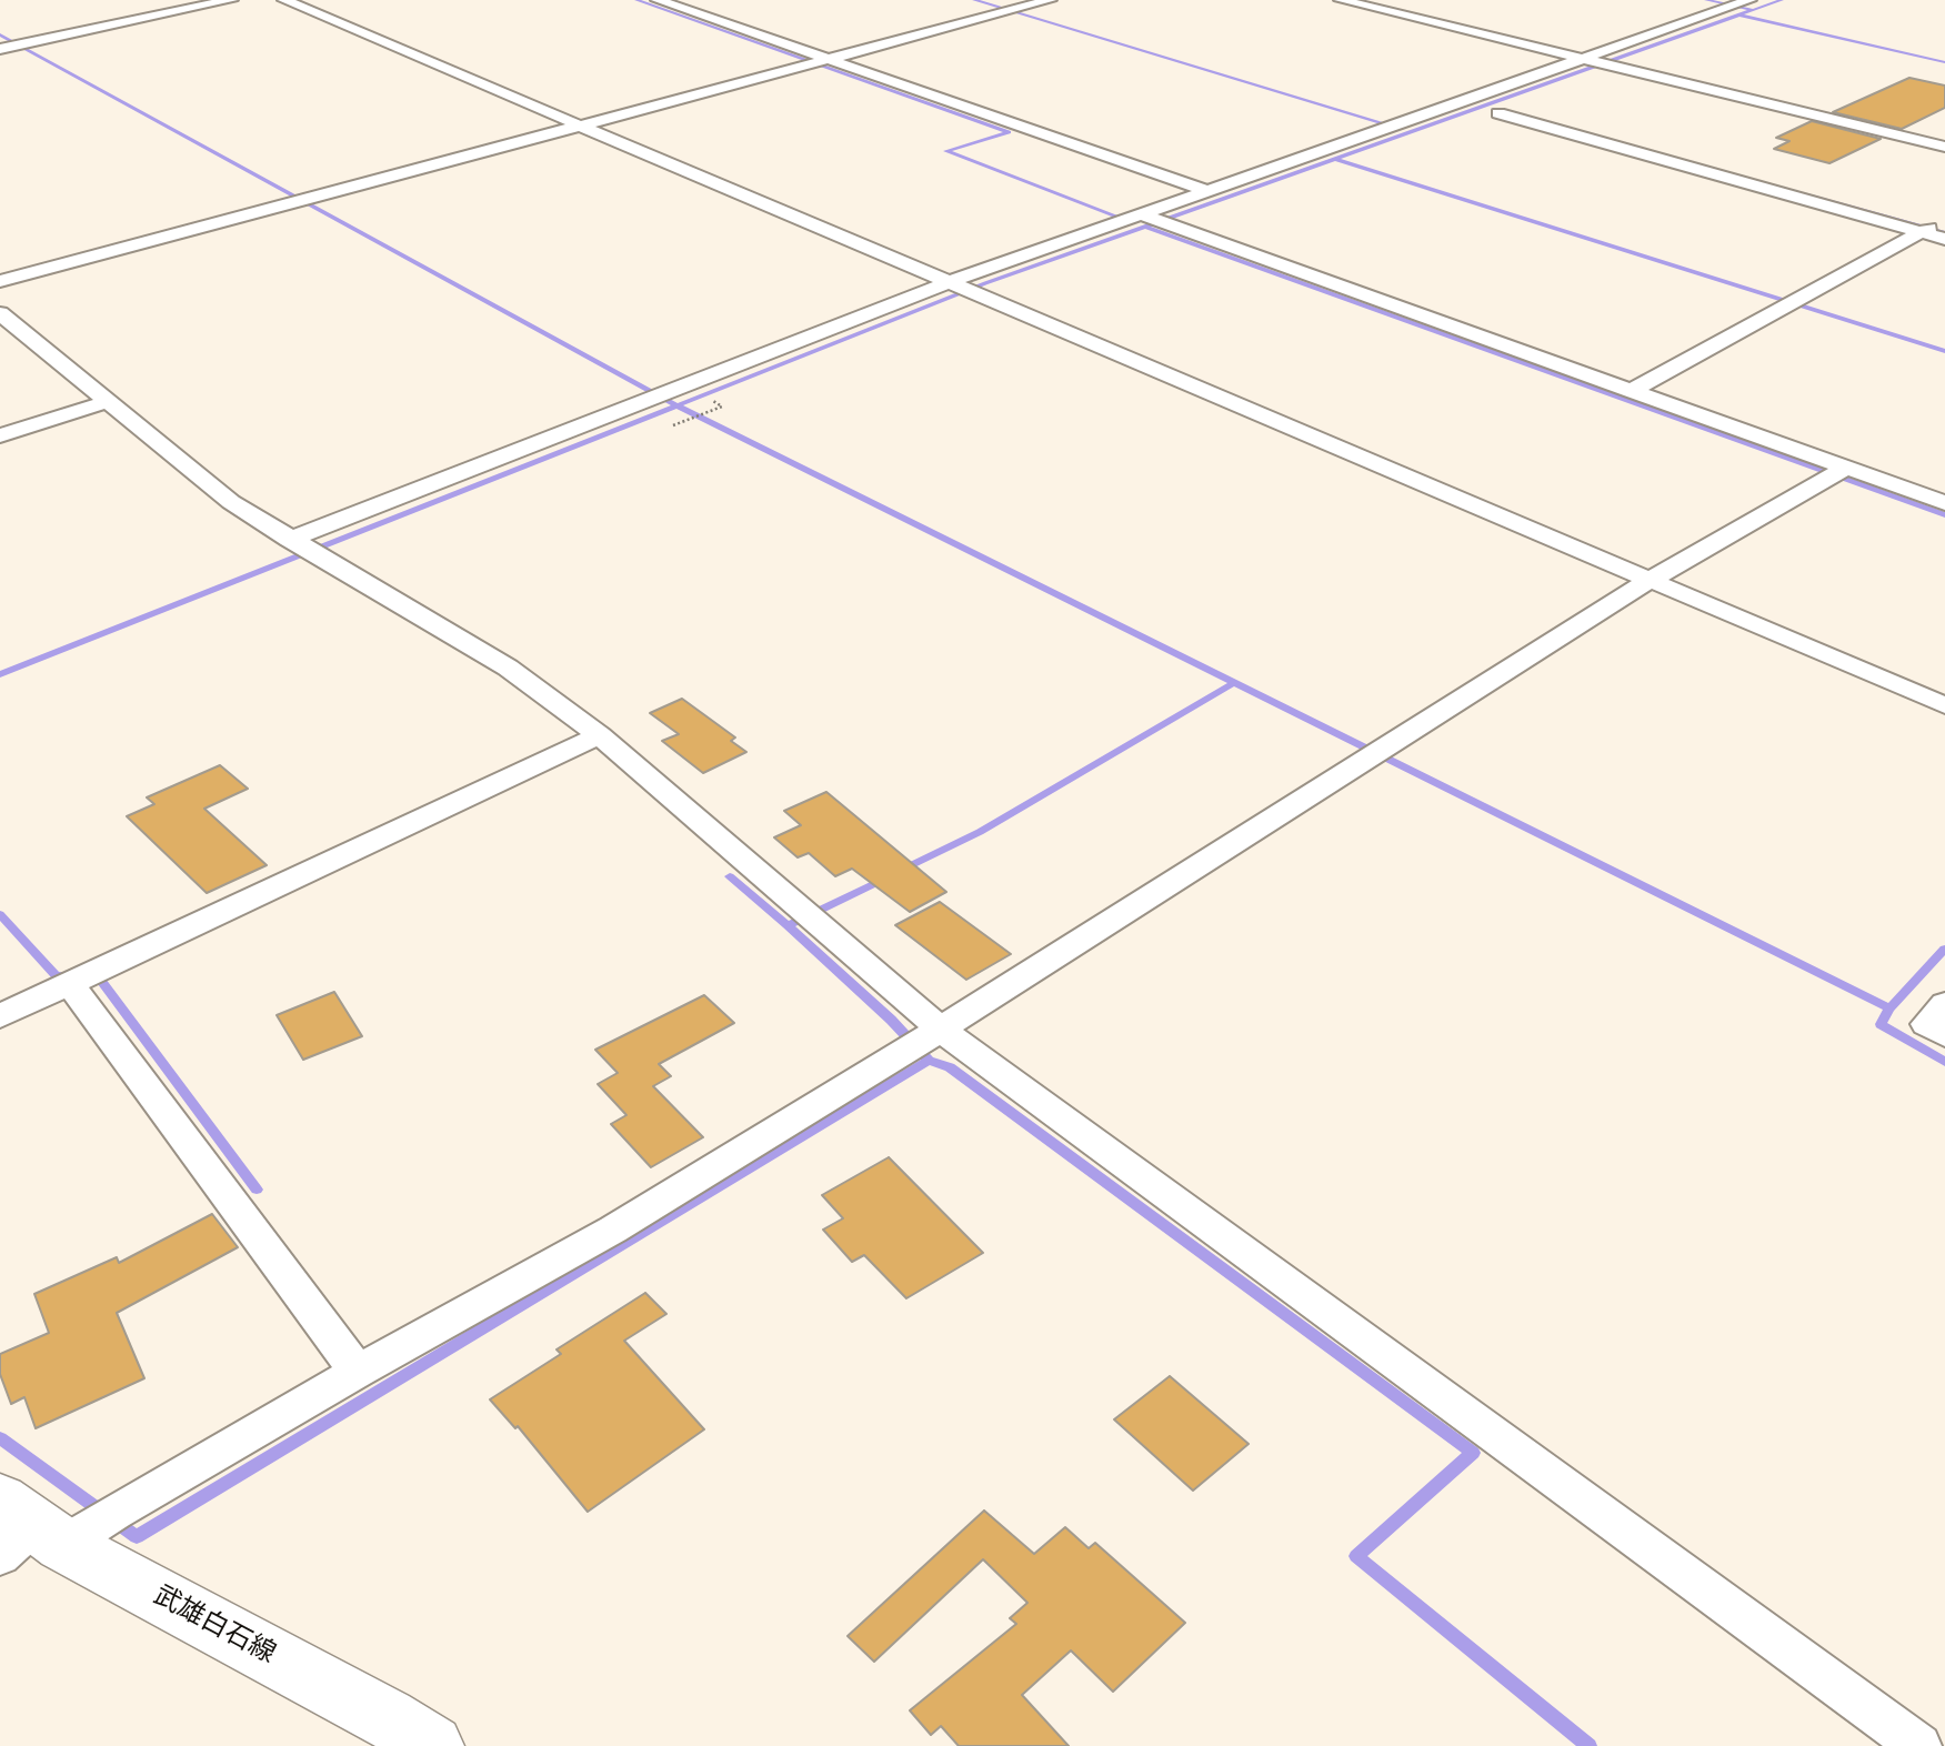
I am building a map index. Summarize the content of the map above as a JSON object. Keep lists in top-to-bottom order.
{
  "streets": {
    "main road": ["武雄白石線"]
  }
}
